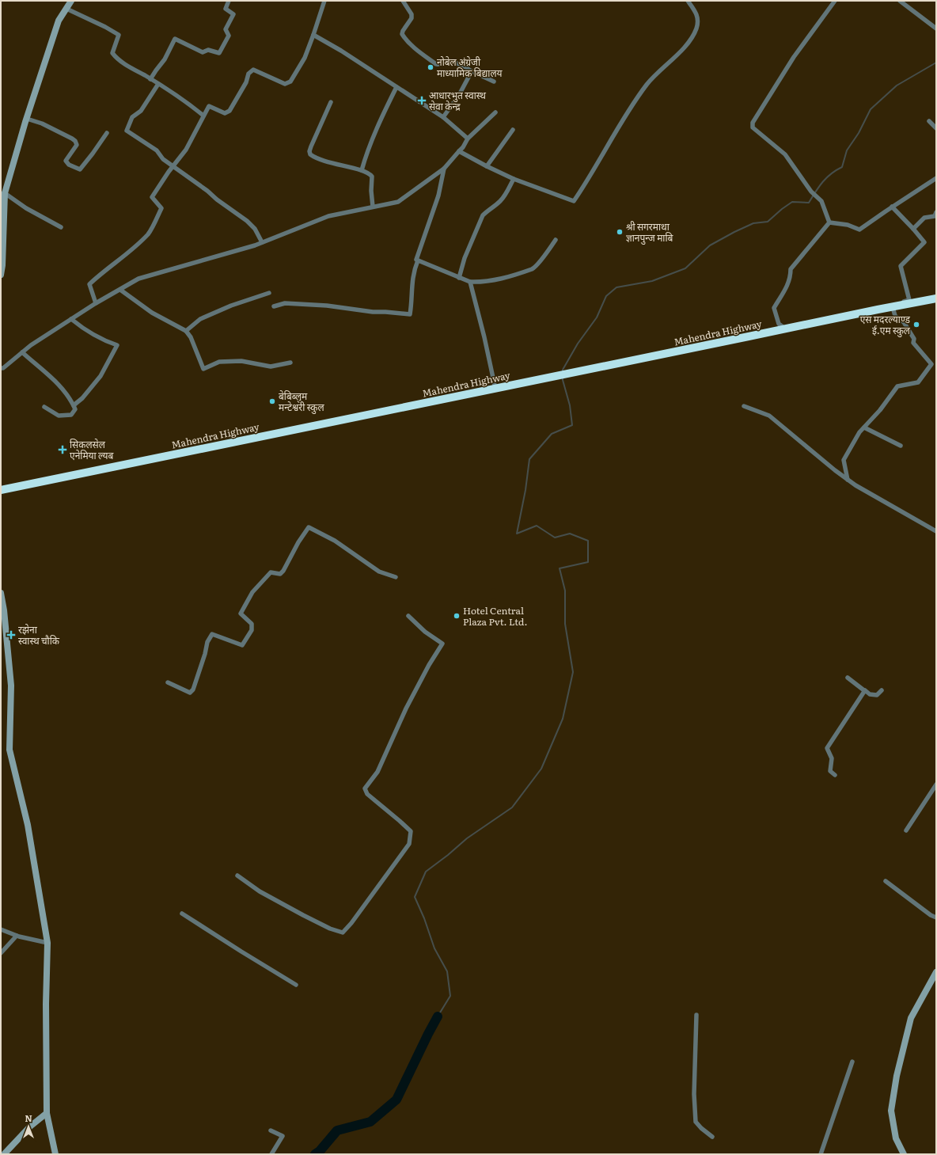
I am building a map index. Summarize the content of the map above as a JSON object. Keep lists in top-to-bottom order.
{
  "streets": {
    "highway": ["Mahendra Highway"]
  },
  "places": {
    "other": [
      "नोबेल अंग्रेजी माध्यामिक बिद्यालय",
      "श्री सगरमाथा ज्ञानपुन्ज माबि",
      "एस मदरल्याण्ड ई.एम स्कुल",
      "बेबिब्लुम मन्टेश्वरी स्कुल",
      "Hotel Central Plaza Pvt. Ltd."
    ],
    "health": ["आधारभुत स्वास्थ सेवा केन्द्र", "सिकलसेल एनेमिया ल्यब", "रझेना स्वास्थ चौकि"]
  },
  "north": "top"
}
